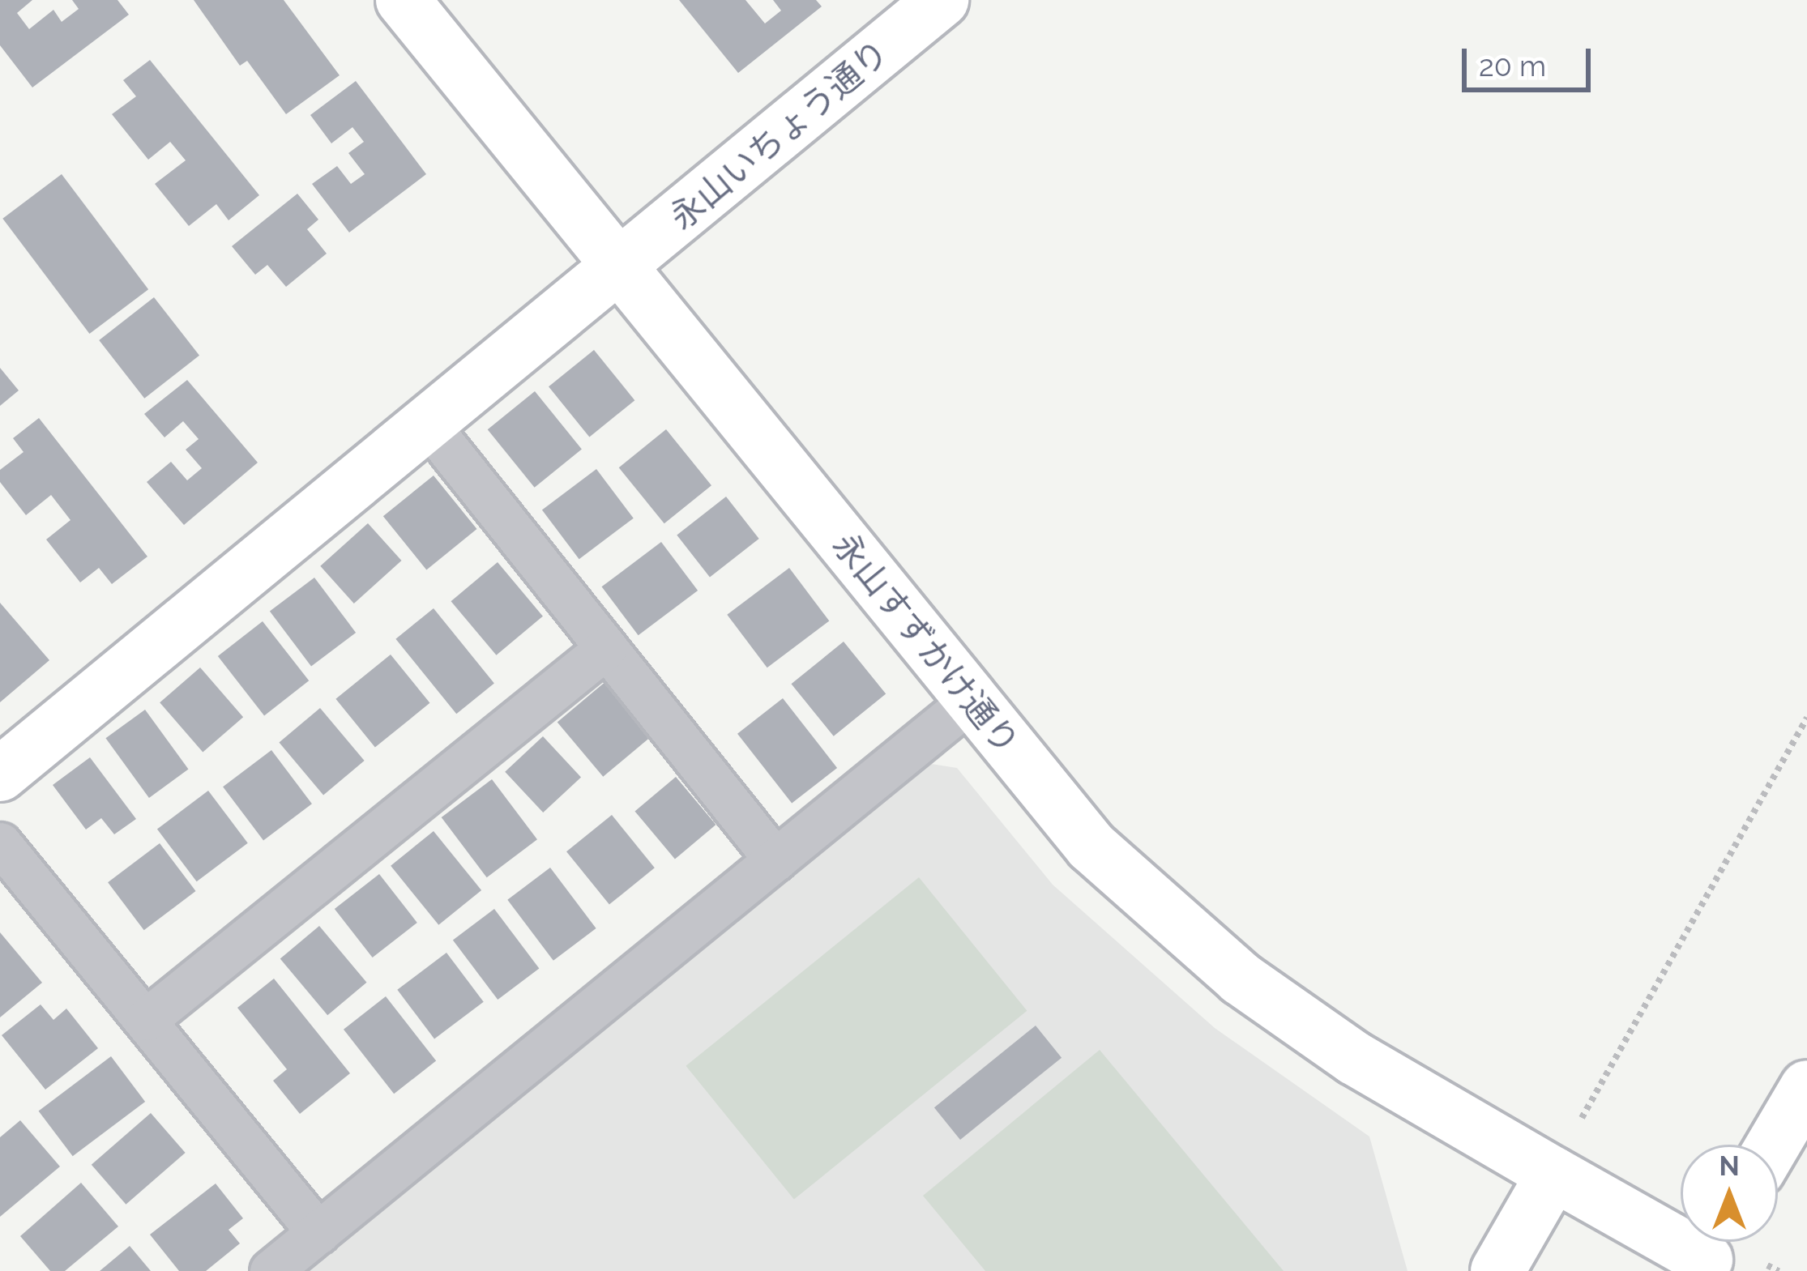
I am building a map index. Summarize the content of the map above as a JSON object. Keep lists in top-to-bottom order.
{
  "streets": {
    "street": ["永山いちょう通り", "永山すずかけ通り"]
  },
  "crossings": [
    ["永山いちょう通り", "永山すずかけ通り"]
  ],
  "scale_bar": "20 m",
  "north": "top"
}
